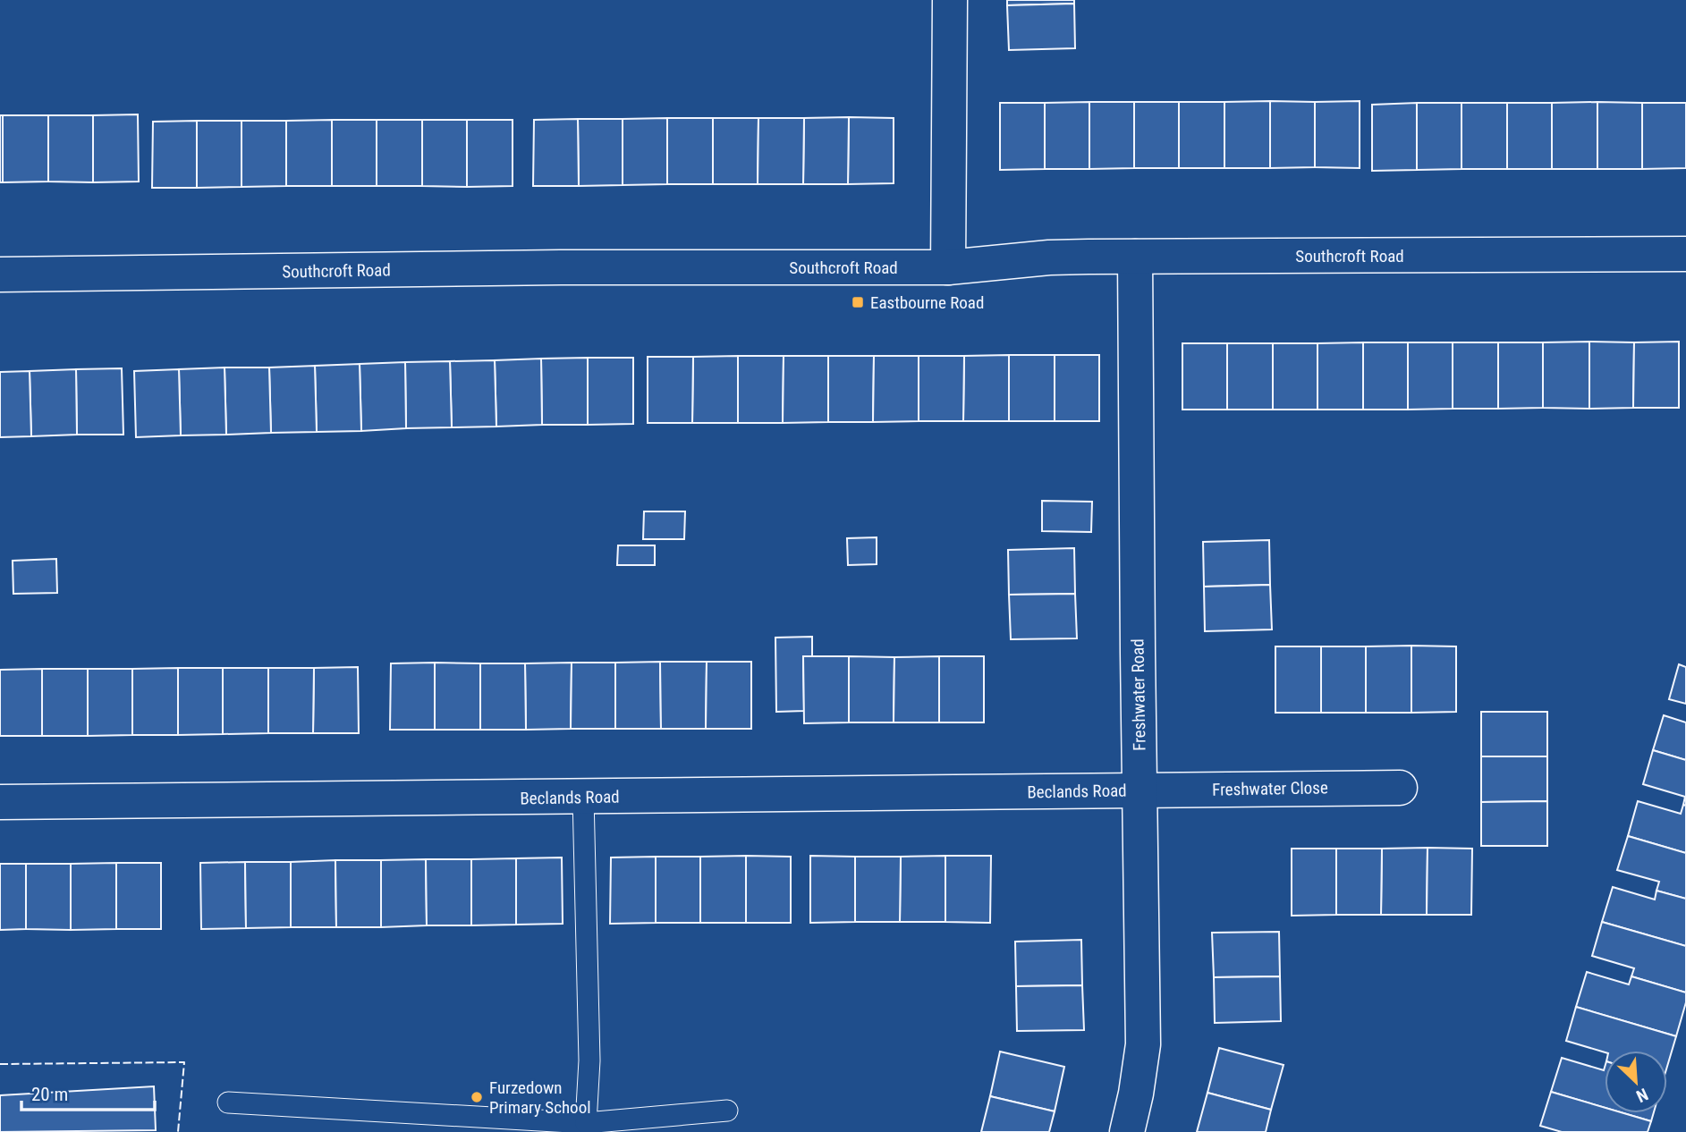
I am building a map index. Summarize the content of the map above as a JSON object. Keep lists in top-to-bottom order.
{
  "streets": {
    "street": [
      "Southcroft Road",
      "Freshwater Road",
      "Freshwater Close",
      "Beclands Road"
    ]
  },
  "crossings": [
    ["Southcroft Road", "Freshwater Road"],
    ["Freshwater Road", "Freshwater Close"],
    ["Freshwater Road", "Beclands Road"],
    ["Freshwater Close", "Beclands Road"]
  ],
  "places": {
    "transit": ["Eastbourne Road"],
    "other": ["Furzedown Primary School"]
  },
  "scale_bar": "20 m",
  "north": "bottom right"
}
